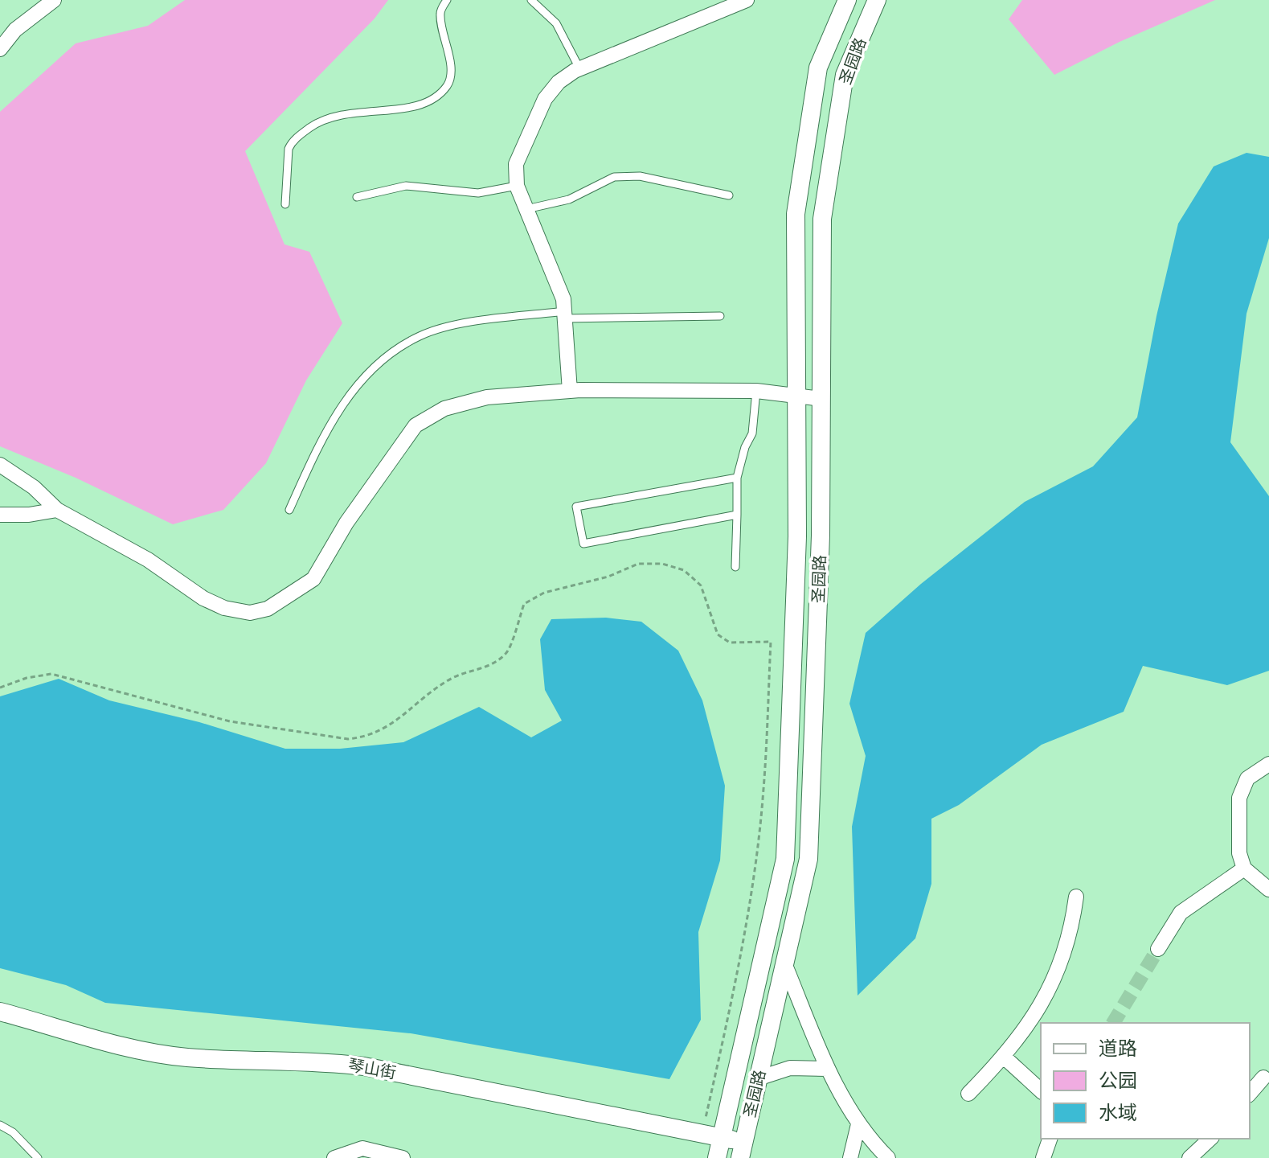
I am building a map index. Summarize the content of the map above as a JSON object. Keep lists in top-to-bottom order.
{
  "streets": {
    "street": ["圣园路", "琴山街"]
  },
  "crossings": [
    ["圣园路", "琴山街"]
  ],
  "legend": ["道路", "公园", "水域"]
}
